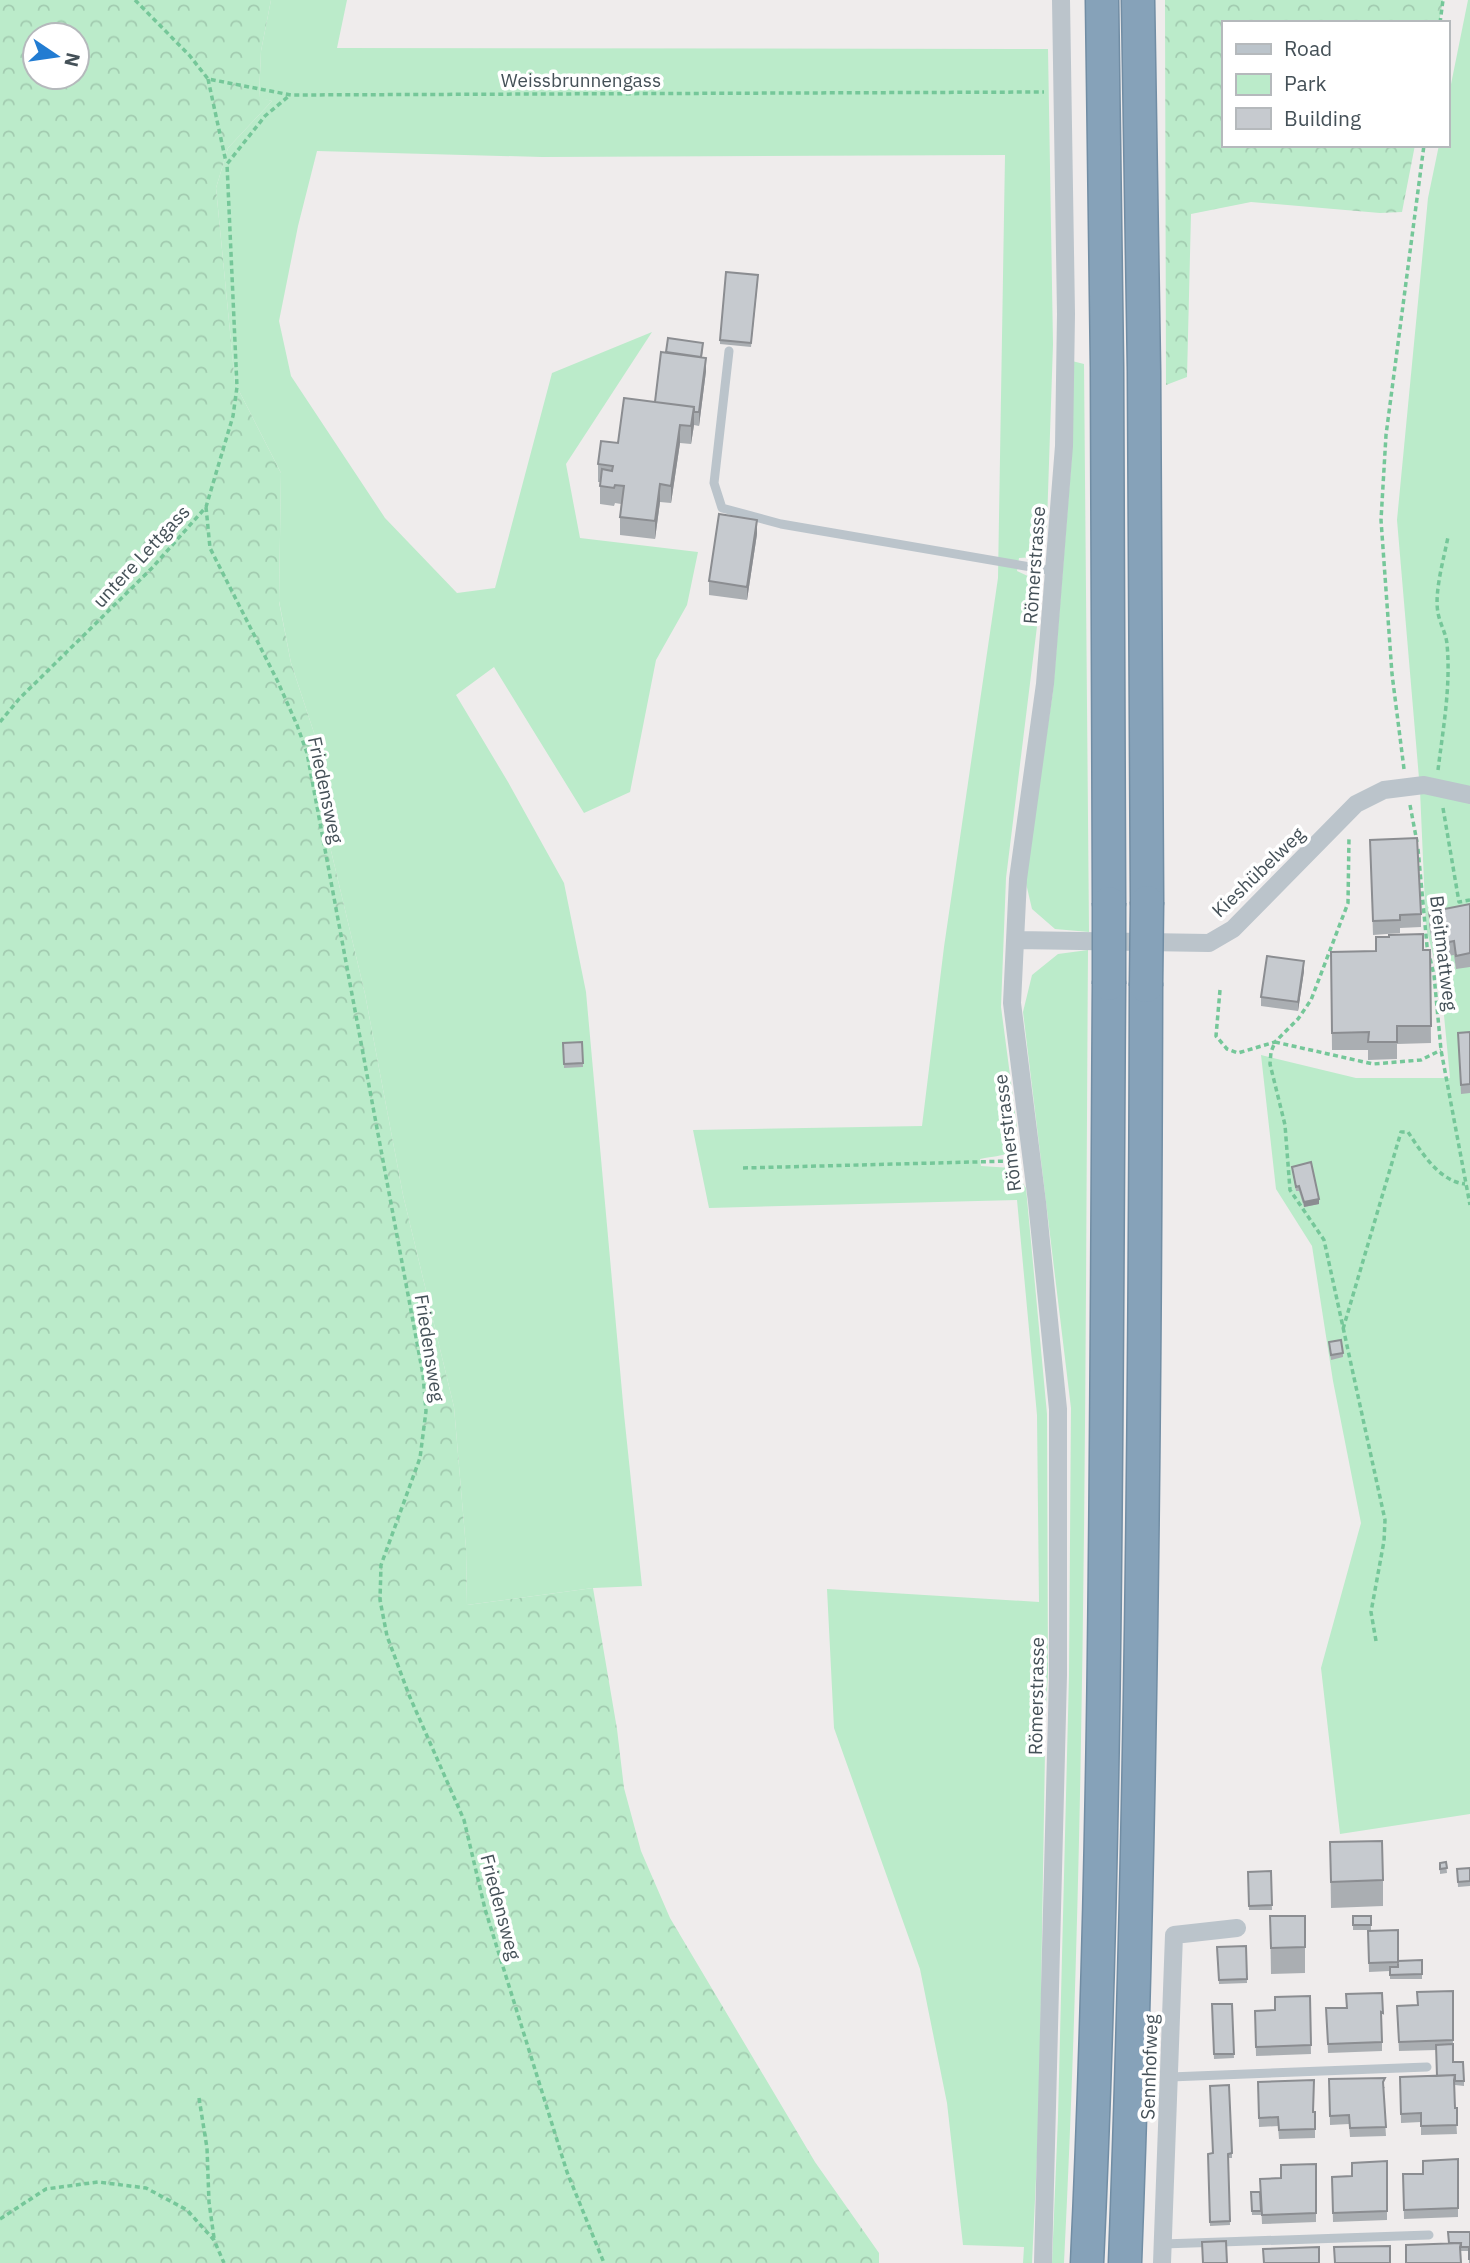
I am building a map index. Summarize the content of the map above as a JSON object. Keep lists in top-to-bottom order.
{
  "streets": {
    "street": ["Römerstrasse", "Kieshübelweg", "Sennhofweg"],
    "path": [
      "Weissbrunnengass",
      "untere Lettgass",
      "Friedensweg",
      "Breitmattweg"
    ]
  },
  "crossings": [
    ["Weissbrunnengass", "untere Lettgass"],
    ["Weissbrunnengass", "Römerstrasse"],
    ["untere Lettgass", "Friedensweg"],
    ["Römerstrasse", "Kieshübelweg"],
    ["Kieshübelweg", "Breitmattweg"]
  ],
  "legend": ["Road", "Park", "Building"],
  "north": "right"
}
